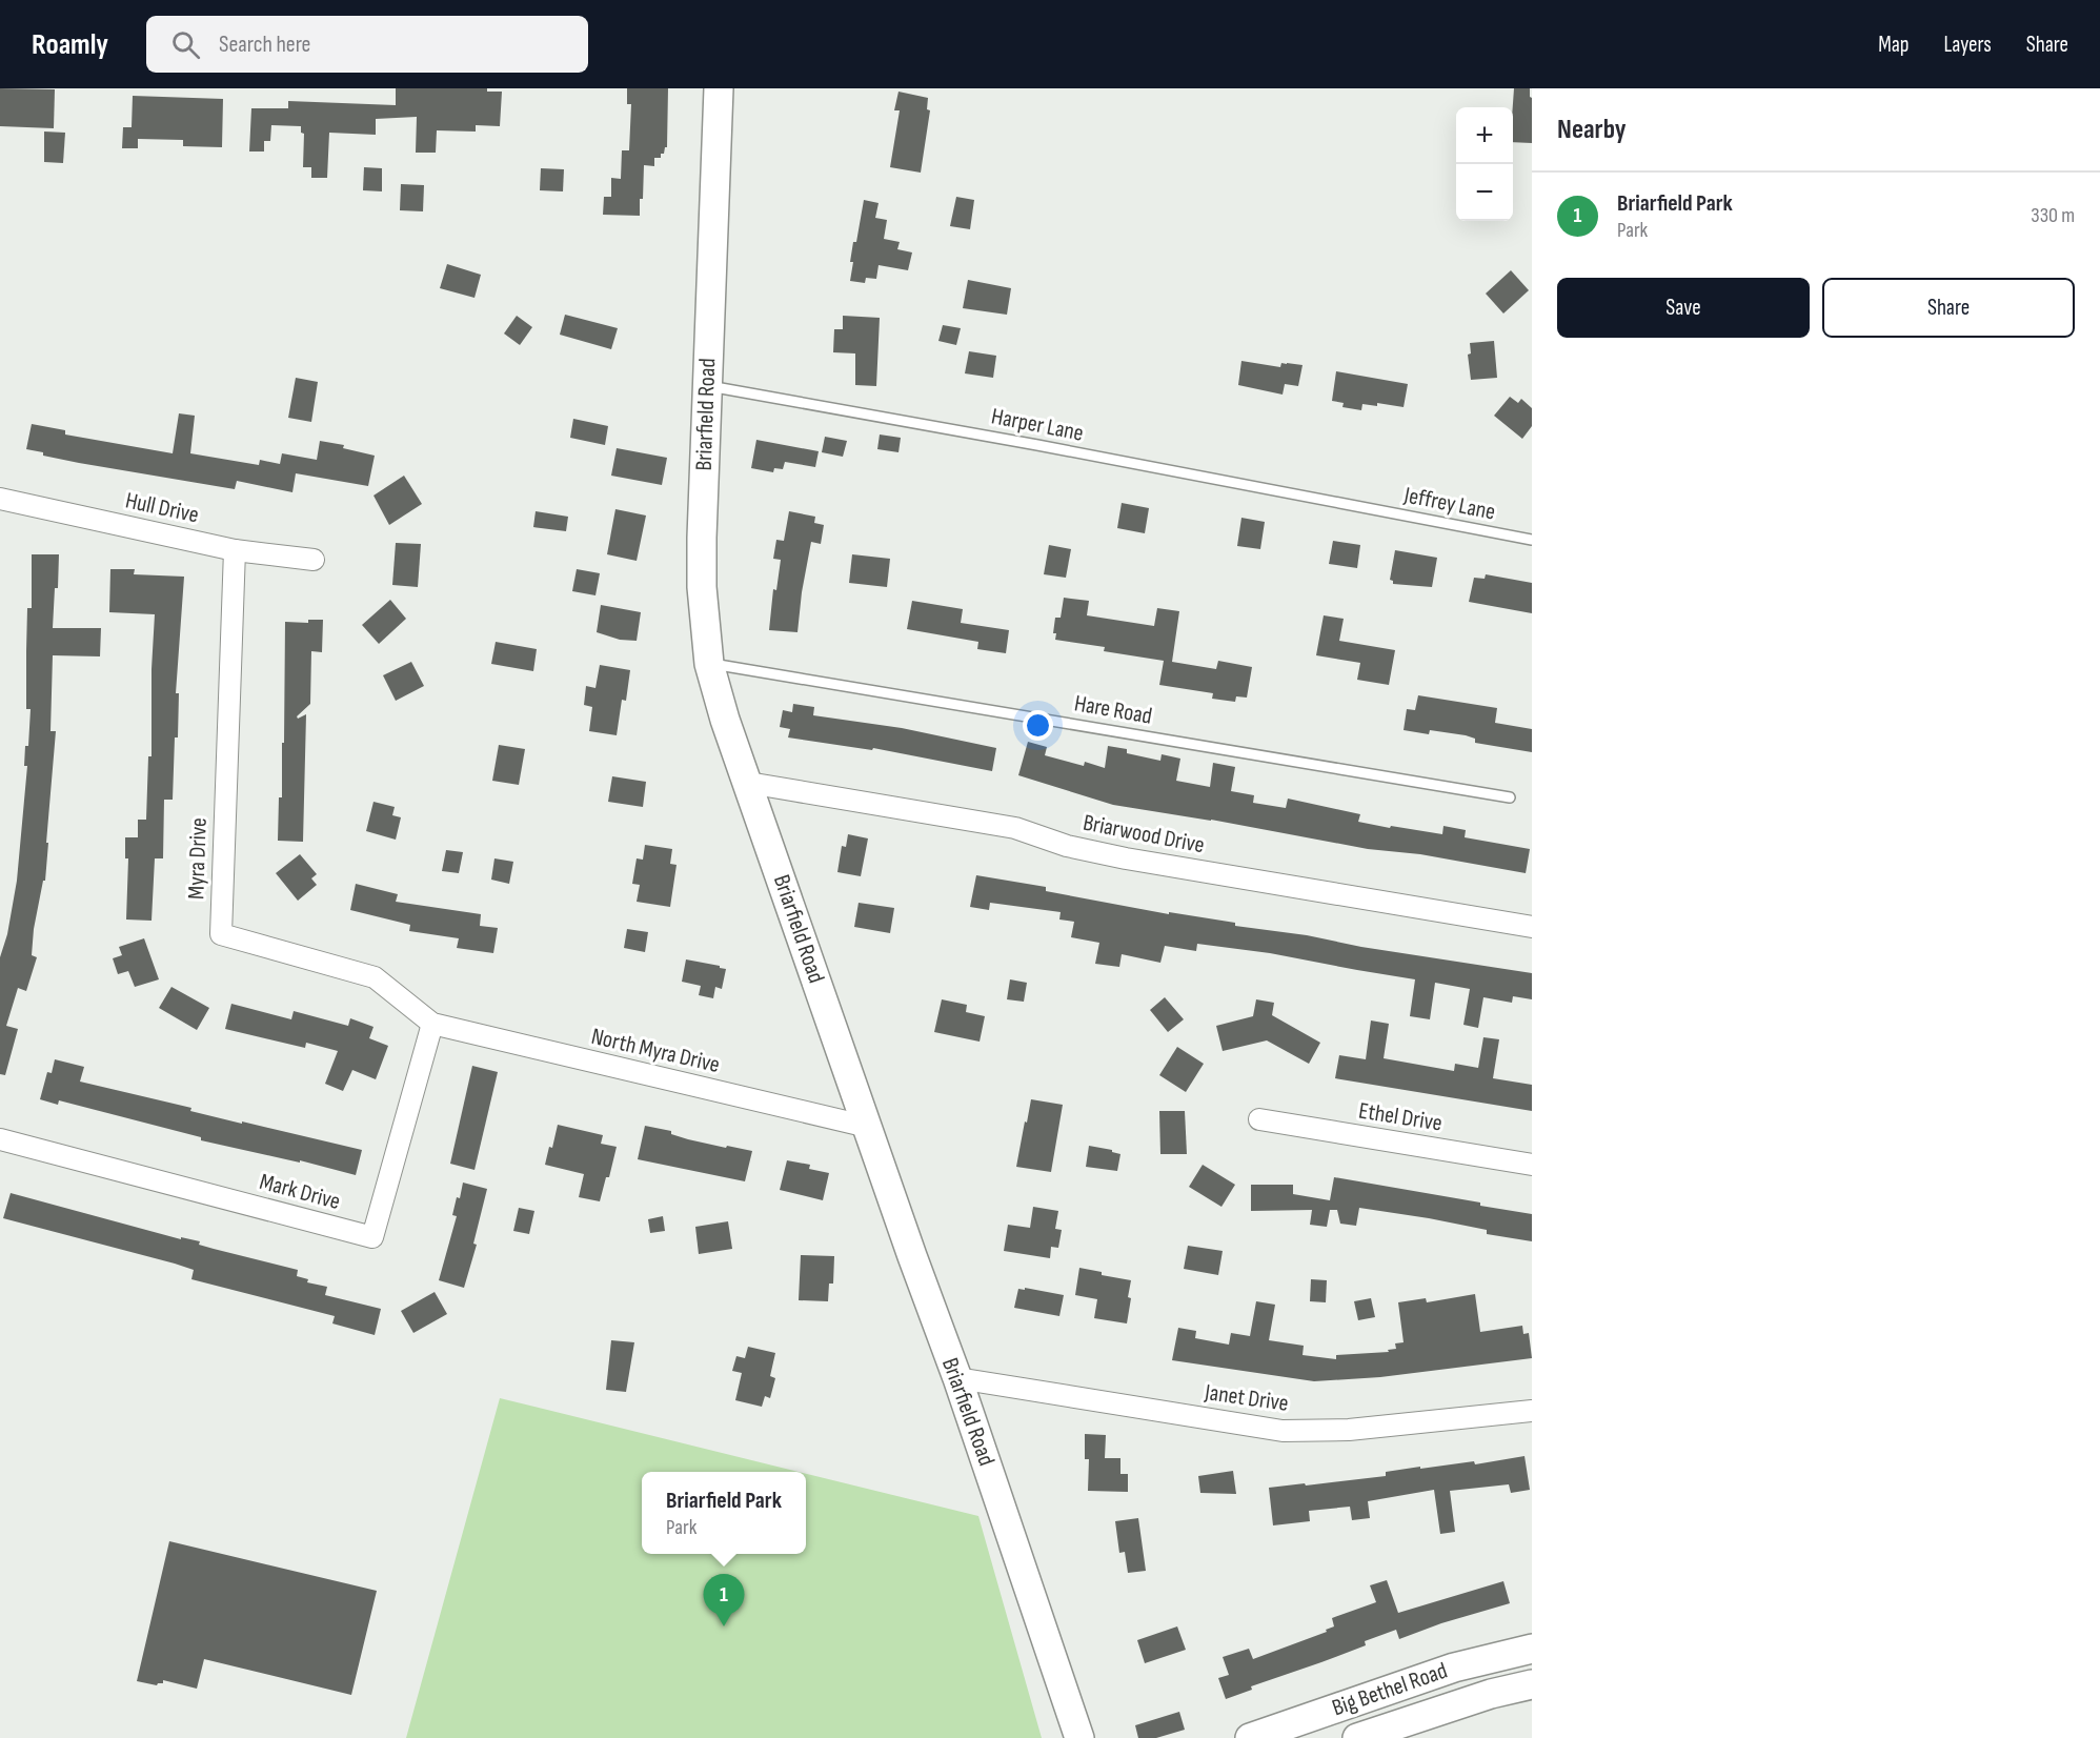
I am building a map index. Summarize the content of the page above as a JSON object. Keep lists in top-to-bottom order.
{
  "streets": {
    "main road": ["Briarfield Road", "Big Bethel Road"],
    "street": [
      "Hull Drive",
      "Briarwood Drive",
      "Myra Drive",
      "North Myra Drive",
      "Ethel Drive",
      "Mark Drive",
      "Janet Drive"
    ],
    "lane": ["Harper Lane", "Jeffrey Lane", "Hare Road"]
  },
  "crossings": [
    ["Briarfield Road", "Harper Lane"],
    ["Briarfield Road", "Hare Road"],
    ["Briarfield Road", "Briarwood Drive"],
    ["Briarfield Road", "North Myra Drive"],
    ["Briarfield Road", "Janet Drive"],
    ["Harper Lane", "Jeffrey Lane"],
    ["Hull Drive", "Myra Drive"],
    ["Myra Drive", "North Myra Drive"],
    ["Myra Drive", "Mark Drive"],
    ["North Myra Drive", "Mark Drive"]
  ],
  "page": {
    "header": "Roamly",
    "search": "Search here",
    "nav": ["Map", "Layers", "Share"],
    "heading": "Nearby",
    "map_buttons": ["+", "−"],
    "list": [
      {
        "mark": "1",
        "name": "Briarfield Park",
        "note": "Park",
        "value": "330 m"
      }
    ],
    "buttons": ["Save", "Share"],
    "popup": ["Briarfield Park", "Park"],
    "pins": "1"
  }
}
